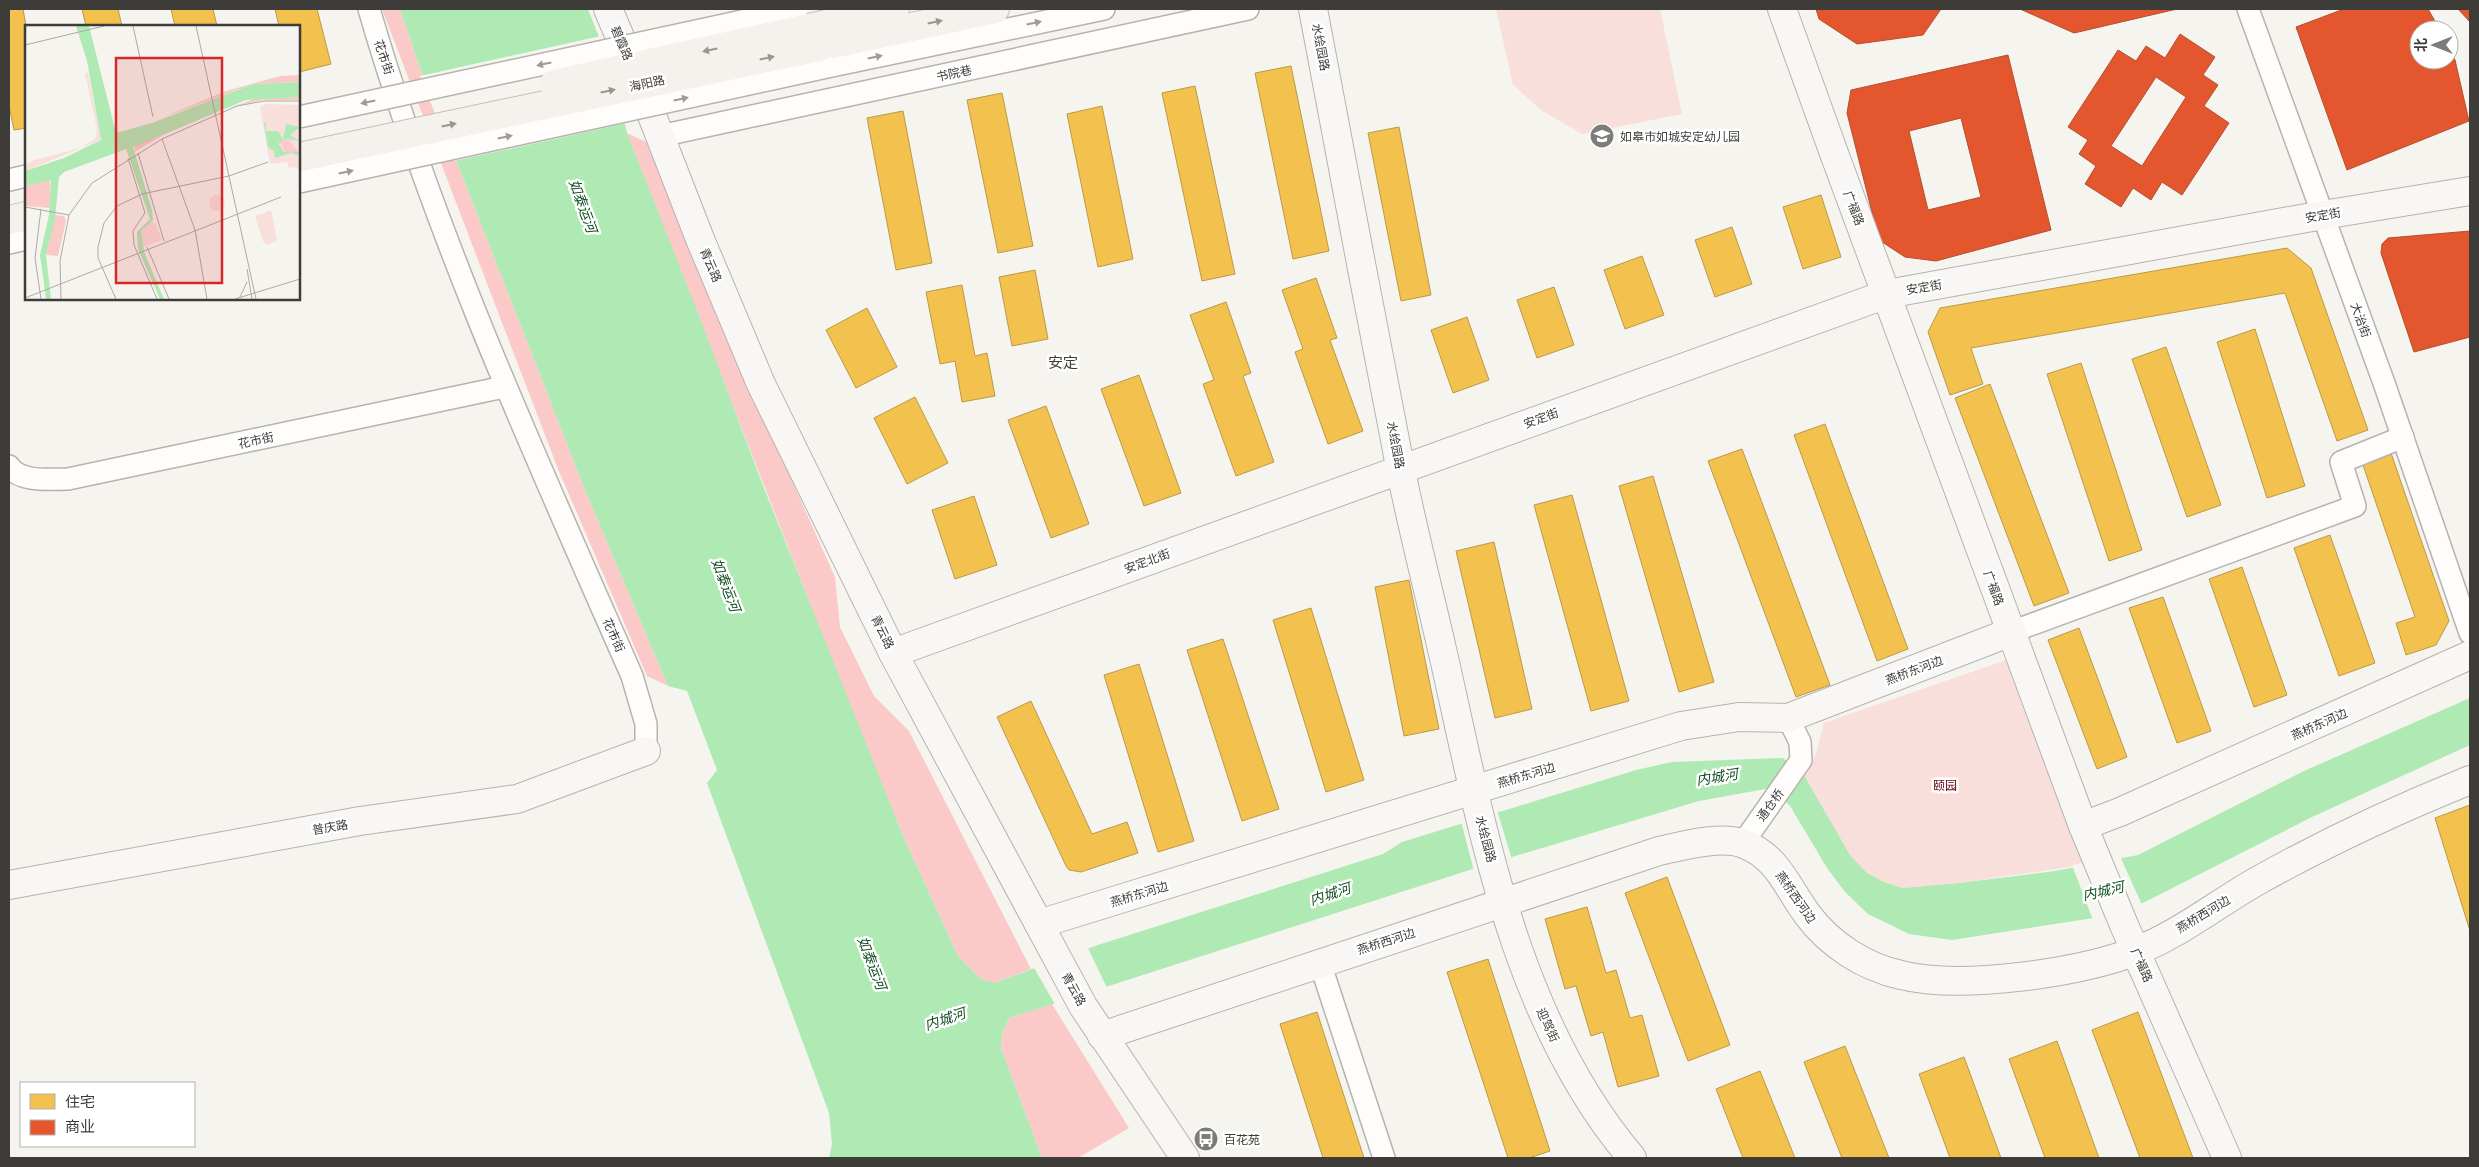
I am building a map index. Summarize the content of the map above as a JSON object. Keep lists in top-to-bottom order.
{
  "streets": {
    "main road": ["海阳路"],
    "street": [
      "碧霞路",
      "水绘园路",
      "花市街",
      "书院巷",
      "广福路",
      "安定街",
      "青云路",
      "大治街",
      "安定北街",
      "燕桥东河边",
      "通仓桥",
      "普庆路",
      "燕桥西河边",
      "迎驾街"
    ]
  },
  "crossings": [
    ["碧霞路", "青云路"],
    ["水绘园路", "安定街"],
    ["水绘园路", "安定北街"],
    ["水绘园路", "燕桥东河边"],
    ["水绘园路", "迎驾街"],
    ["花市街", "普庆路"],
    ["书院巷", "青云路"],
    ["广福路", "安定街"],
    ["广福路", "燕桥东河边"],
    ["广福路", "燕桥西河边"],
    ["安定街", "大治街"],
    ["安定街", "安定北街"],
    ["青云路", "安定北街"],
    ["青云路", "燕桥东河边"],
    ["青云路", "燕桥西河边"],
    ["燕桥东河边", "通仓桥"],
    ["通仓桥", "燕桥西河边"],
    ["燕桥西河边", "迎驾街"]
  ],
  "districts": ["安定"],
  "water": ["如泰运河", "内城河"],
  "parks": ["颐园"],
  "places": {
    "school or university": ["如皋市如城安定幼儿园"],
    "bus stop": ["百花苑"]
  },
  "legend": ["住宅", "商业"],
  "north": "left"
}
